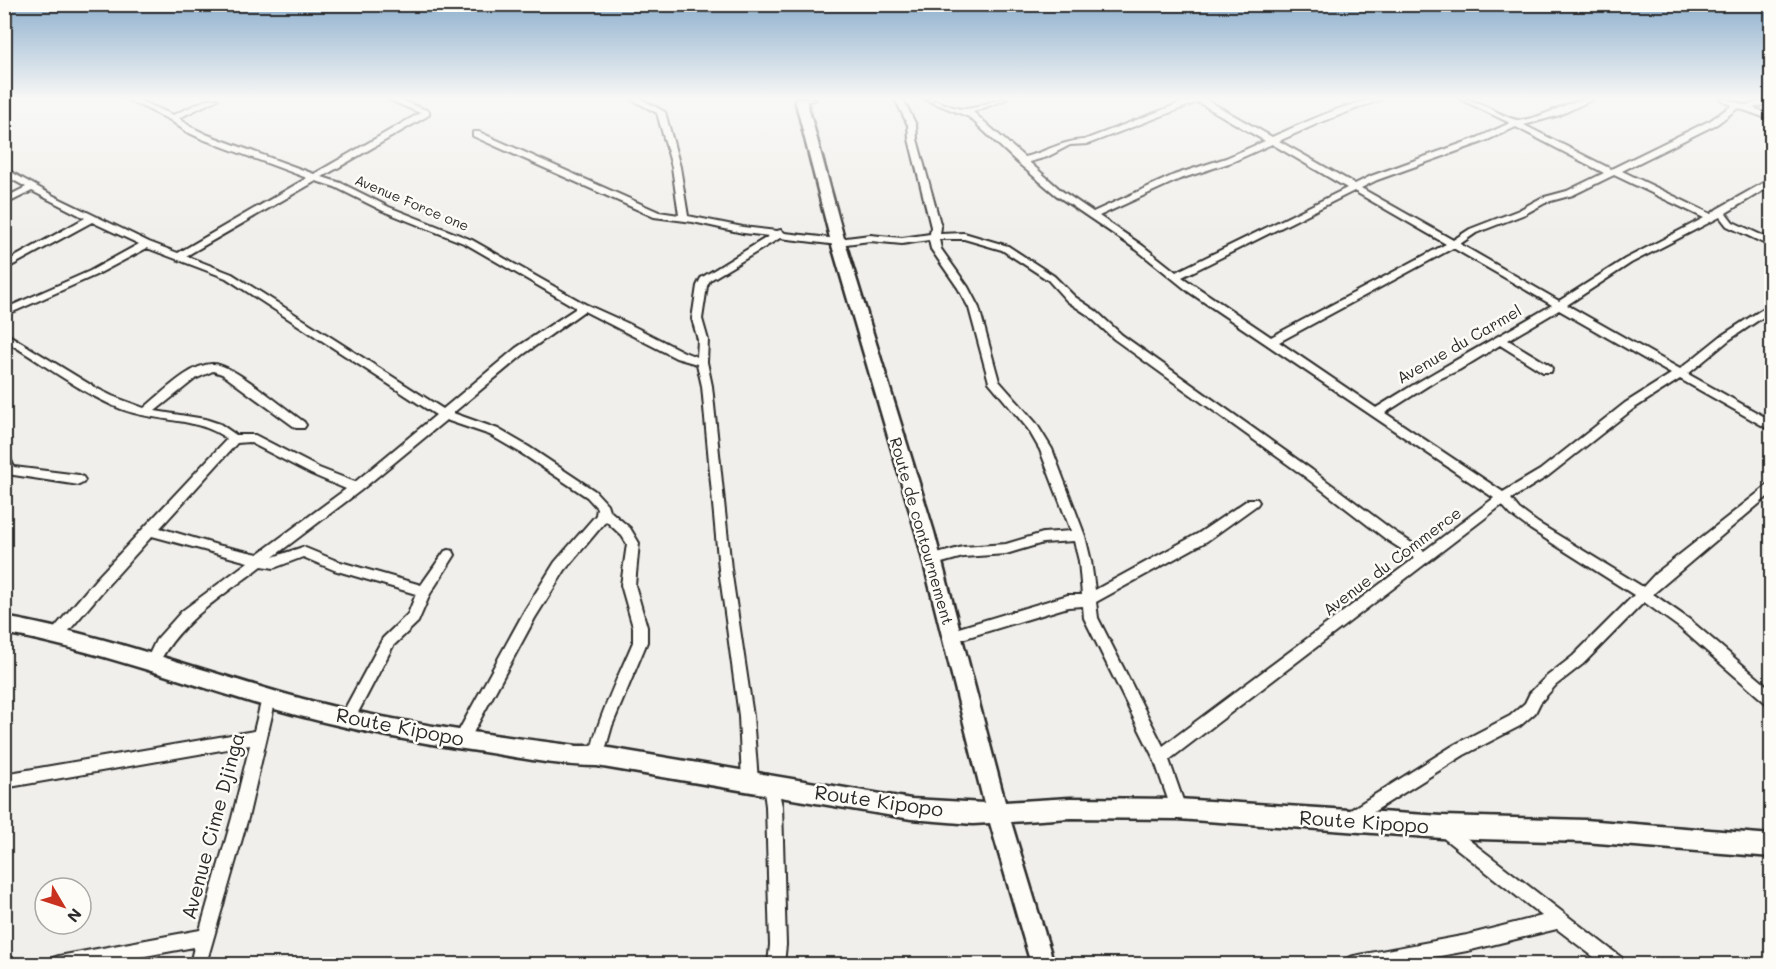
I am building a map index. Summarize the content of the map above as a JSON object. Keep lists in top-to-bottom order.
{
  "streets": {
    "main road": ["Route de contournement", "Route Kipopo"],
    "street": [
      "Avenue Force one",
      "Avenue du Carmel",
      "Avenue du Commerce",
      "Avenue Cime Djinga"
    ]
  },
  "crossings": [
    ["Route de contournement", "Route Kipopo"],
    ["Route Kipopo", "Avenue Cime Djinga"]
  ],
  "north": "bottom right"
}
